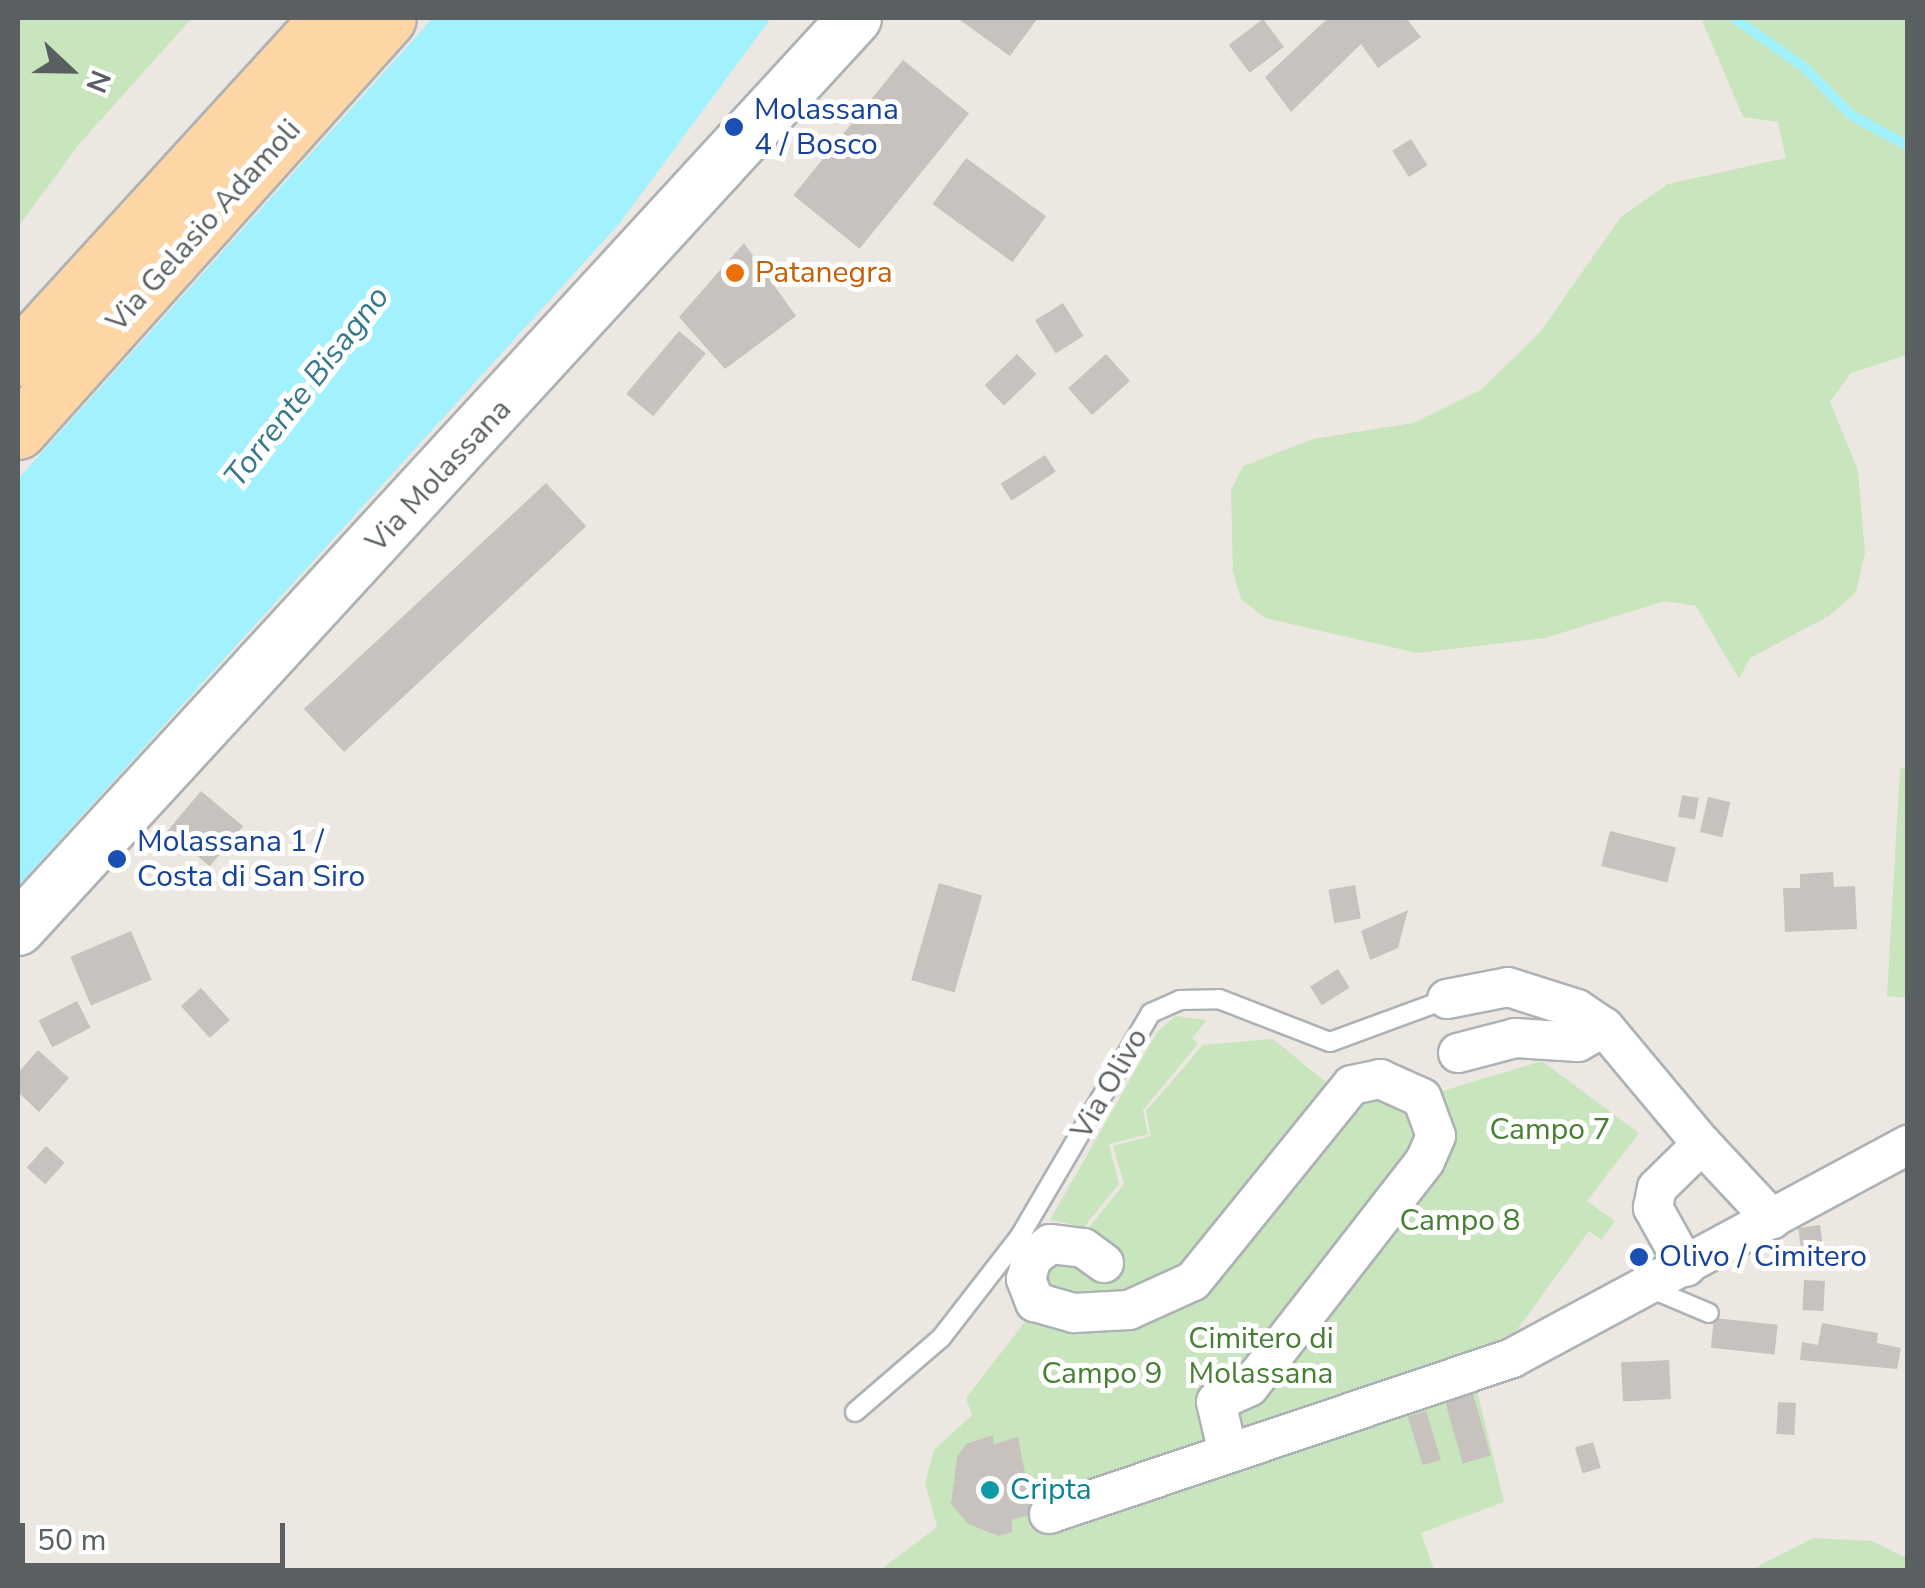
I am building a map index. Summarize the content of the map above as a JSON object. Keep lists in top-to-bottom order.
{
  "streets": {
    "main road": ["Via Gelasio Adamoli", "Via Molassana"],
    "street": ["Via Olivo"]
  },
  "water": ["Torrente Bisagno"],
  "parks": [
    "Campo 7",
    "Campo 8",
    "Cimitero di Molassana",
    "Campo 9"
  ],
  "places": [
    "Molassana 4 / Bosco",
    "Patanegra",
    "Molassana 1 / Costa di San Siro",
    "Olivo / Cimitero",
    "Cripta"
  ],
  "scale_bar": "50 m",
  "north": "right"
}
